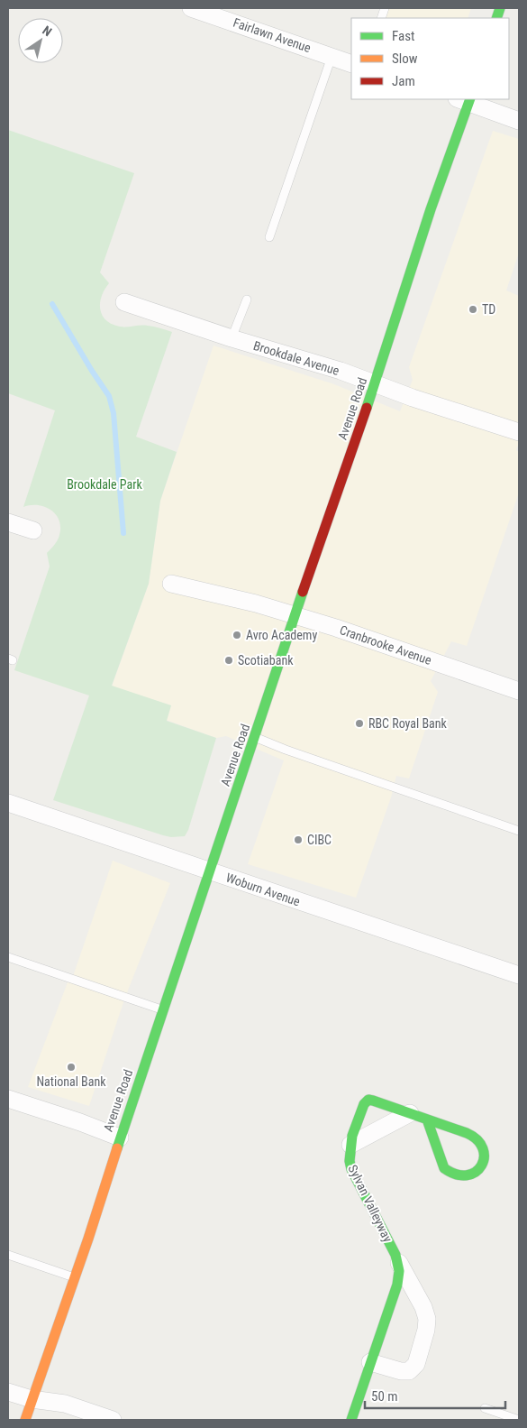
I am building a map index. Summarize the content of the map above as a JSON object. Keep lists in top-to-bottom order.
{
  "streets": {
    "main road": ["Avenue Road", "Sylvan Valleyway"],
    "street": [
      "Fairlawn Avenue",
      "Brookdale Avenue",
      "Cranbrooke Avenue",
      "Woburn Avenue"
    ]
  },
  "crossings": [
    ["Brookdale Avenue", "Avenue Road"],
    ["Avenue Road", "Cranbrooke Avenue"],
    ["Avenue Road", "Woburn Avenue"]
  ],
  "parks": ["Brookdale Park"],
  "places": [
    "TD",
    "Avro Academy",
    "Scotiabank",
    "RBC Royal Bank",
    "CIBC",
    "National Bank"
  ],
  "legend": ["Fast", "Slow", "Jam"],
  "scale_bar": "50 m",
  "north": "top right"
}
